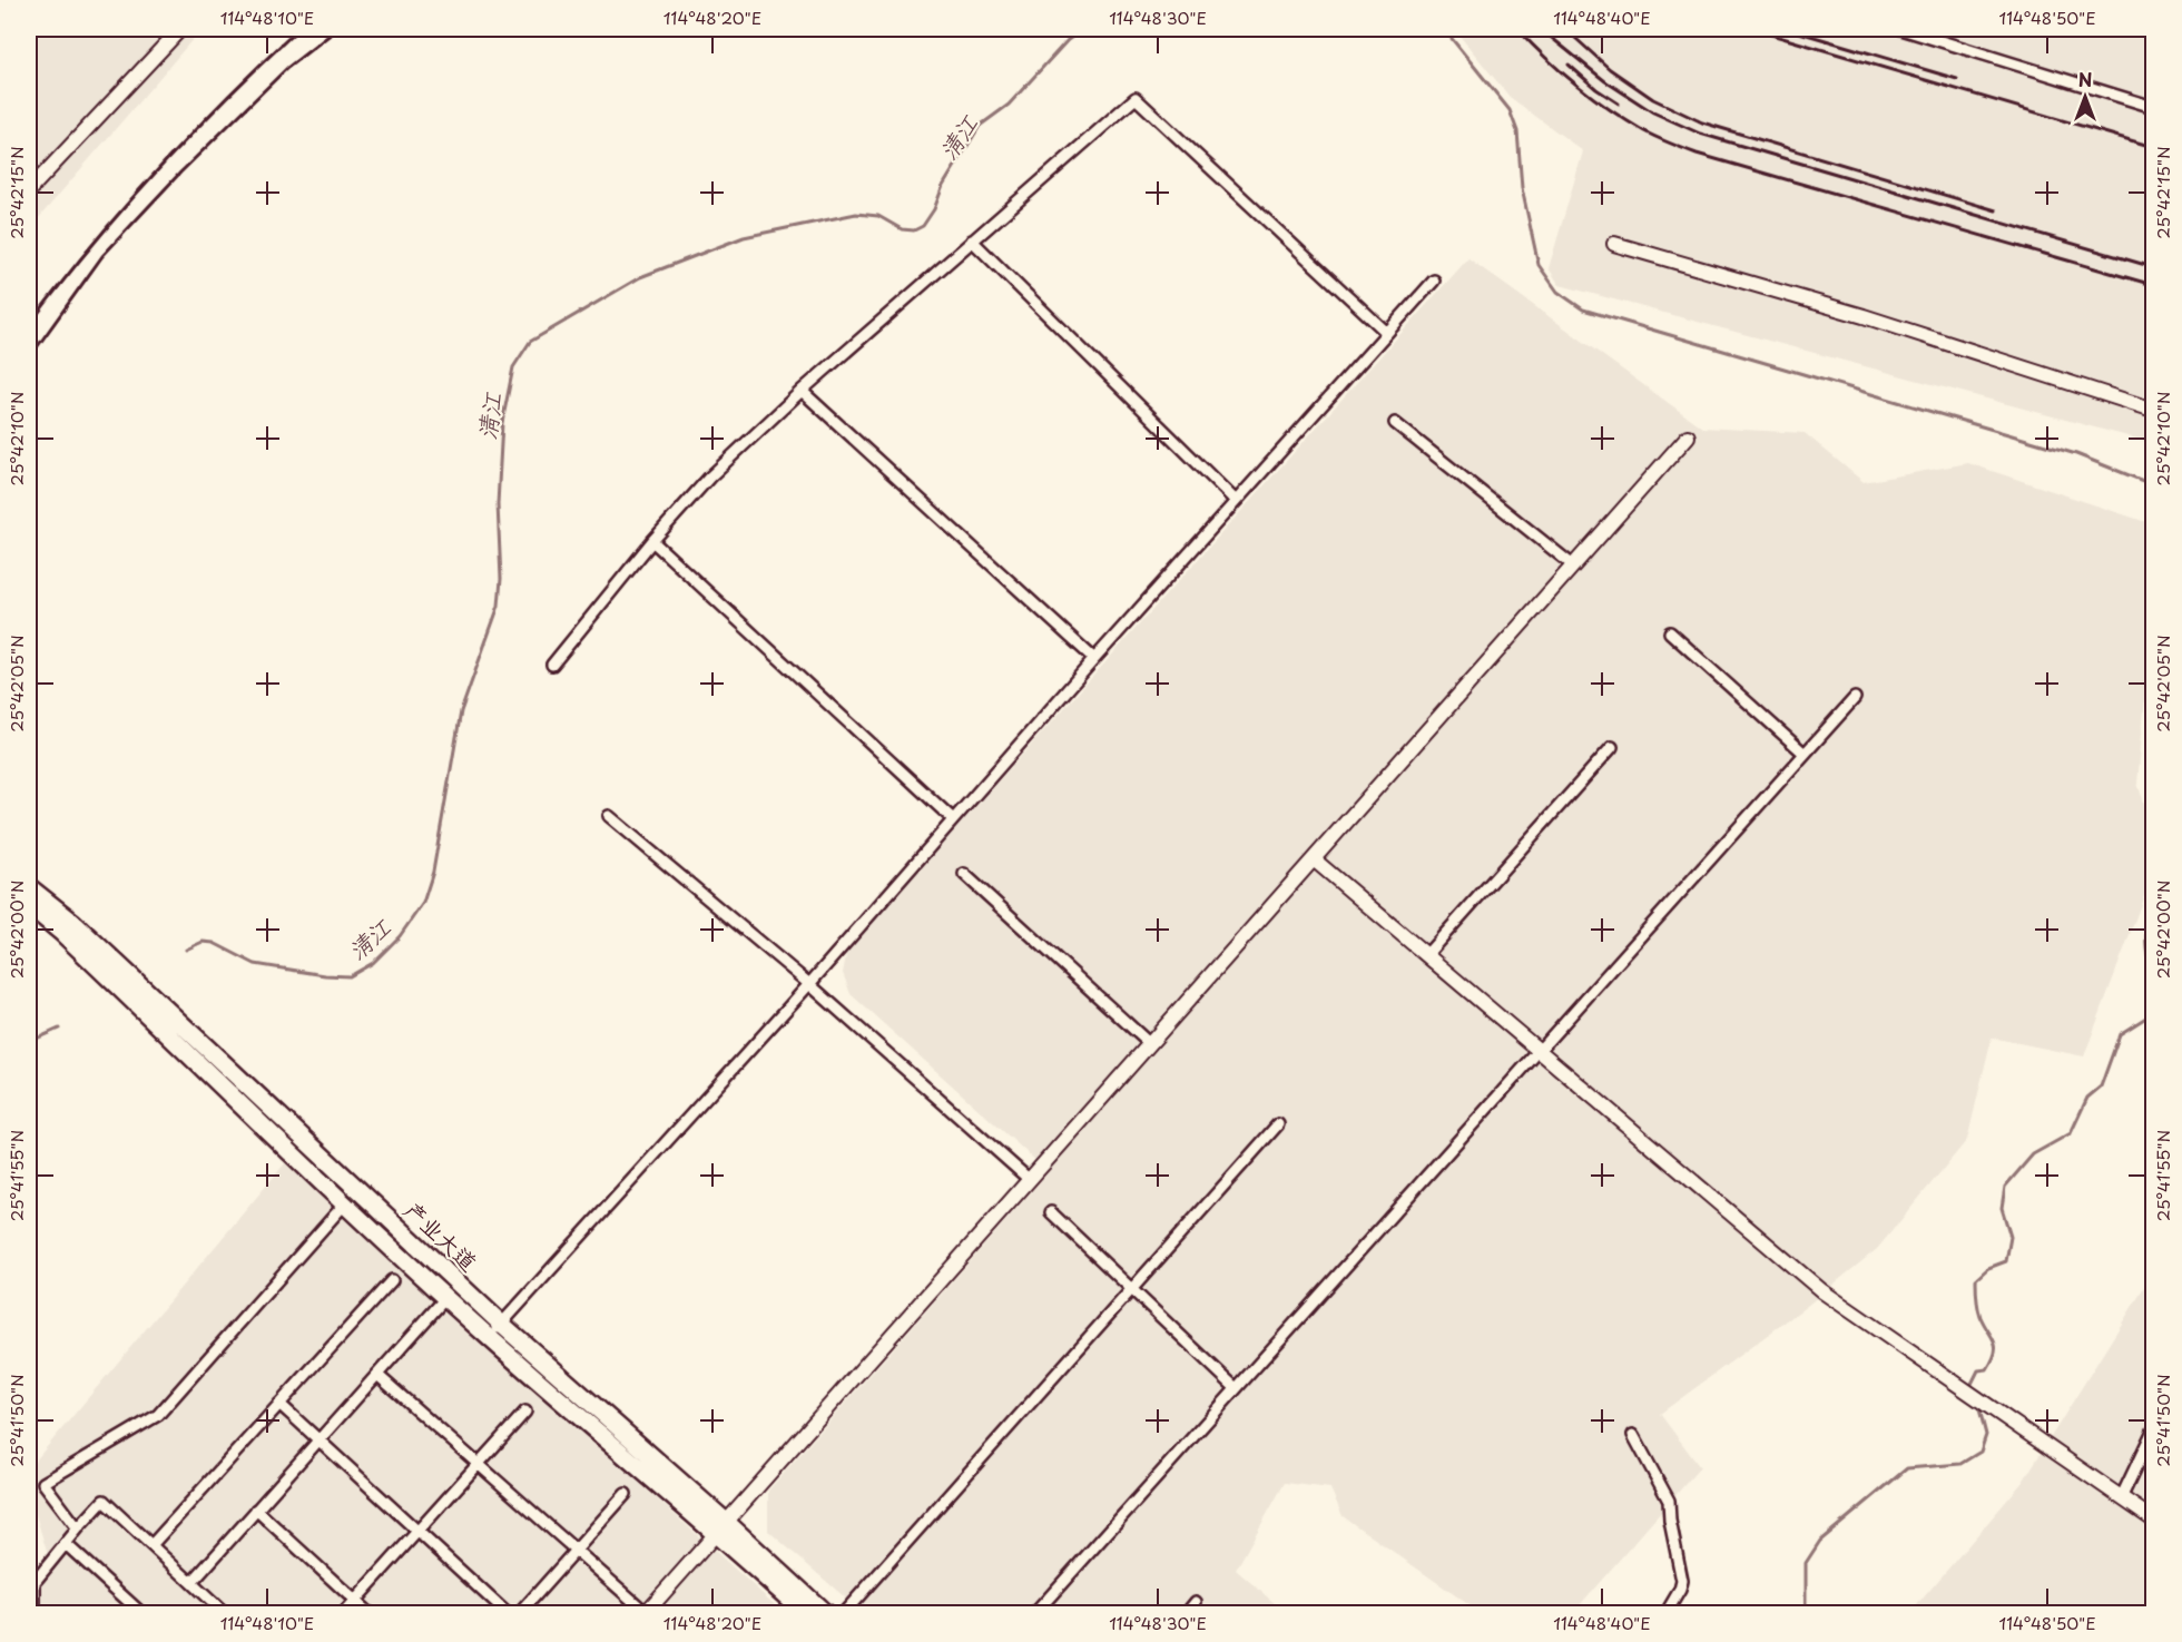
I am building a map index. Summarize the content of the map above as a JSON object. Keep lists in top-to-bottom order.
{
  "streets": {
    "main road": ["产业大道"]
  },
  "water": ["清江"],
  "north": "top",
  "coordinates": [
    "114°48'10\"E",
    "114°48'20\"E",
    "114°48'30\"E",
    "114°48'40\"E",
    "114°48'50\"E",
    "25°42'15\"N",
    "25°42'10\"N",
    "25°42'05\"N",
    "25°42'00\"N",
    "25°41'55\"N",
    "25°41'50\"N"
  ]
}
